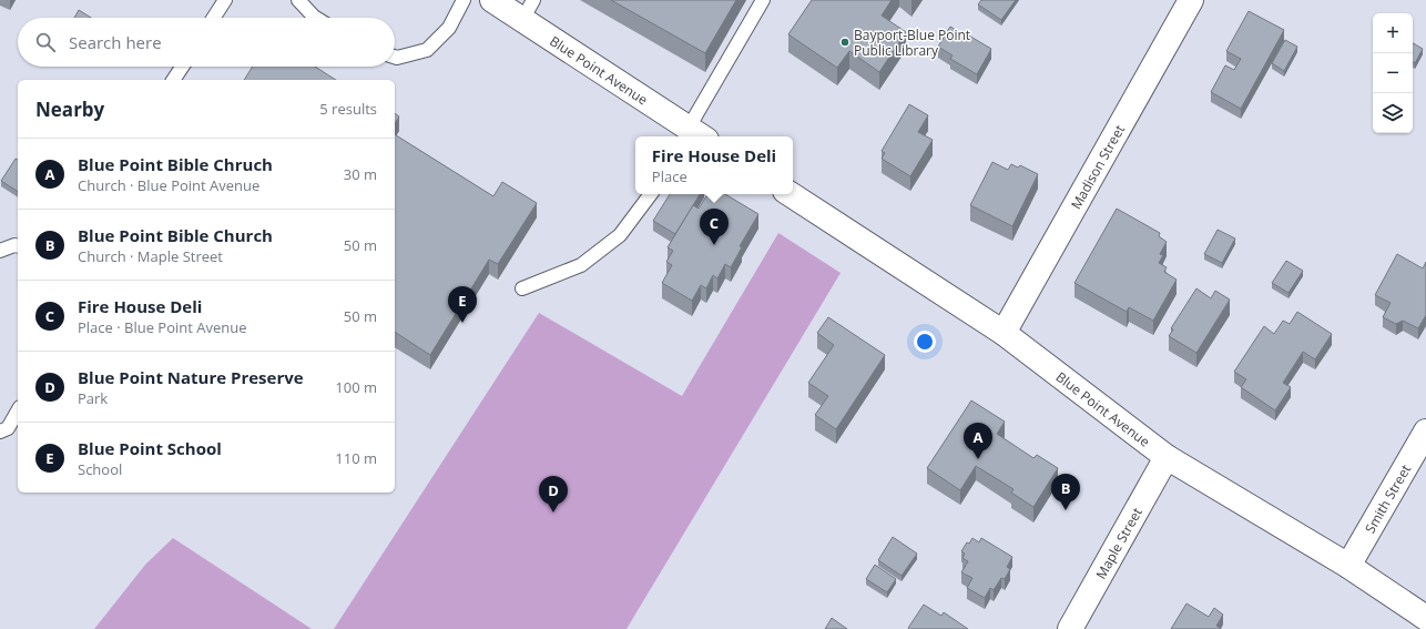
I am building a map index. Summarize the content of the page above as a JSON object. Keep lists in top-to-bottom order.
{
  "streets": {
    "street": [
      "Blue Point Avenue",
      "Madison Street",
      "Smith Street",
      "Maple Street"
    ]
  },
  "crossings": [
    ["Blue Point Avenue", "Madison Street"],
    ["Blue Point Avenue", "Smith Street"],
    ["Blue Point Avenue", "Maple Street"]
  ],
  "places": ["Bayport-Blue Point Public Library"],
  "page": {
    "map_buttons": ["+", "−"],
    "search": "Search here",
    "heading": ["Nearby", "5 results"],
    "popup": ["Fire House Deli", "Place"],
    "list": [
      {
        "mark": "A",
        "name": "Blue Point Bible Chruch",
        "note": "Church · Blue Point Avenue",
        "value": "30 m"
      },
      {
        "mark": "B",
        "name": "Blue Point Bible Church",
        "note": "Church · Maple Street",
        "value": "50 m"
      },
      {
        "mark": "C",
        "name": "Fire House Deli",
        "note": "Place · Blue Point Avenue",
        "value": "50 m"
      },
      {
        "mark": "D",
        "name": "Blue Point Nature Preserve",
        "note": "Park",
        "value": "100 m"
      },
      {
        "mark": "E",
        "name": "Blue Point School",
        "note": "School",
        "value": "110 m"
      }
    ],
    "pins": [
      "C",
      "E",
      "A",
      "B",
      "D"
    ]
  }
}
